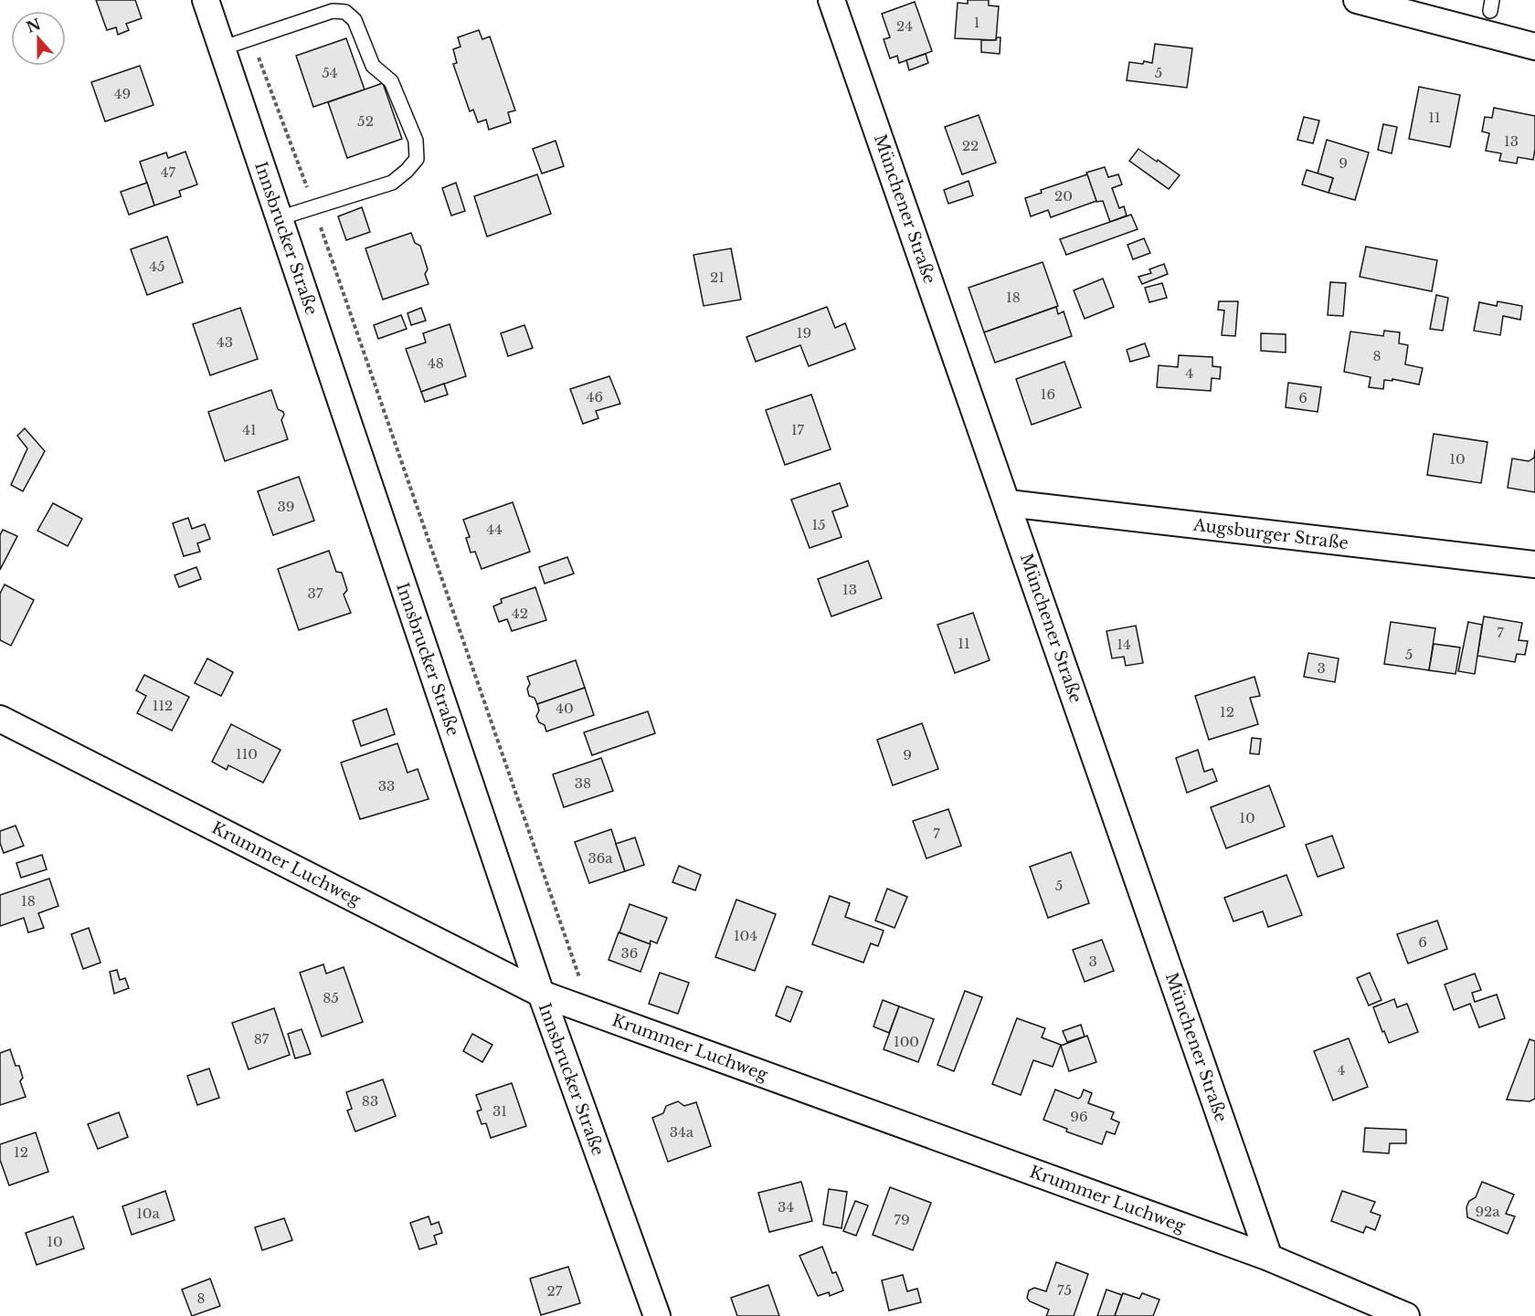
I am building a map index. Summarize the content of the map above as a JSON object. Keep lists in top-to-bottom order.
{
  "streets": {
    "street": [
      "Münchener Straße",
      "Innsbrucker Straße",
      "Augsburger Straße",
      "Krummer Luchweg"
    ]
  },
  "crossings": [
    ["Münchener Straße", "Augsburger Straße"],
    ["Münchener Straße", "Krummer Luchweg"],
    ["Innsbrucker Straße", "Krummer Luchweg"]
  ],
  "house_numbers": [
    "1",
    "24",
    "54",
    "5",
    "49",
    "11",
    "52",
    "13",
    "22",
    "9",
    "47",
    "20",
    "45",
    "21",
    "18",
    "19",
    "43",
    "8",
    "48",
    "4",
    "16",
    "46",
    "6",
    "41",
    "17",
    "10",
    "39",
    "15",
    "44",
    "13",
    "37",
    "42",
    "7",
    "11",
    "14",
    "5",
    "3",
    "112",
    "40",
    "12",
    "110",
    "9",
    "38",
    "33",
    "10",
    "7",
    "36a",
    "5",
    "18",
    "104",
    "6",
    "36",
    "3",
    "85",
    "87",
    "100",
    "4",
    "83",
    "31",
    "96",
    "34a",
    "12",
    "34",
    "92a",
    "10a",
    "79",
    "10",
    "75",
    "27",
    "8"
  ],
  "north": "top"
}
